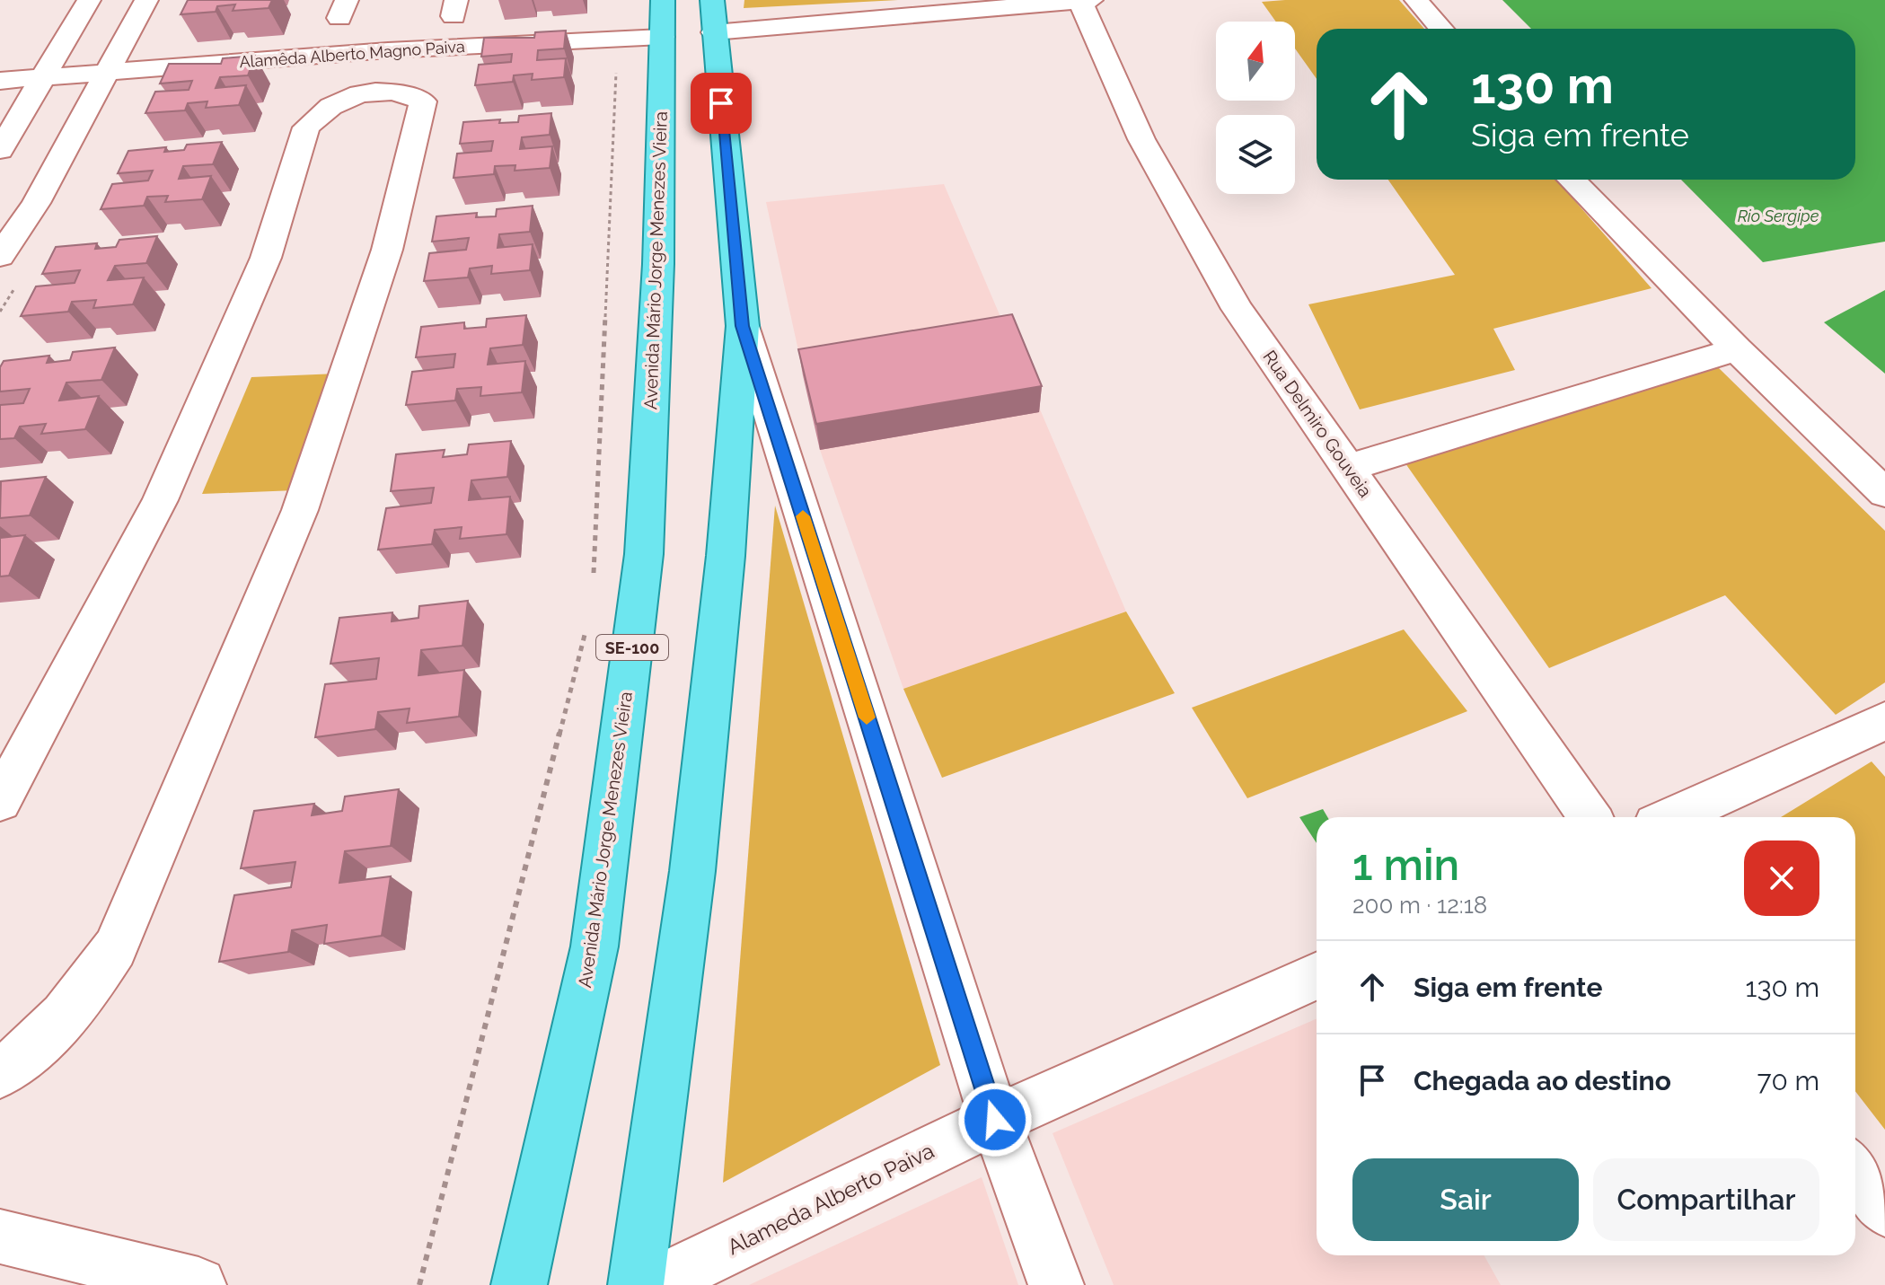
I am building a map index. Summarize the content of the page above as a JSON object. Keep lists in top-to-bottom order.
{
  "streets": {
    "main road": ["Avenida Mário Jorge Menezes Vieira", "SE-100"],
    "street": ["Alamêda Alberto Magno Paiva", "Rua Delmiro Gouveia", "Alameda Alberto Paiva"]
  },
  "crossings": [
    ["Alamêda Alberto Magno Paiva", "Avenida Mário Jorge Menezes Vieira"]
  ],
  "water": ["Rio Sergipe"],
  "north": "top",
  "page": {
    "turn": ["130 m", "Siga em frente"],
    "heading": ["1 min", "200 m · 12:18"],
    "list": [
      {
        "name": "Siga em frente",
        "value": "130 m"
      },
      {
        "name": "Chegada ao destino",
        "value": "70 m"
      }
    ],
    "buttons": ["Sair", "Compartilhar"]
  }
}
